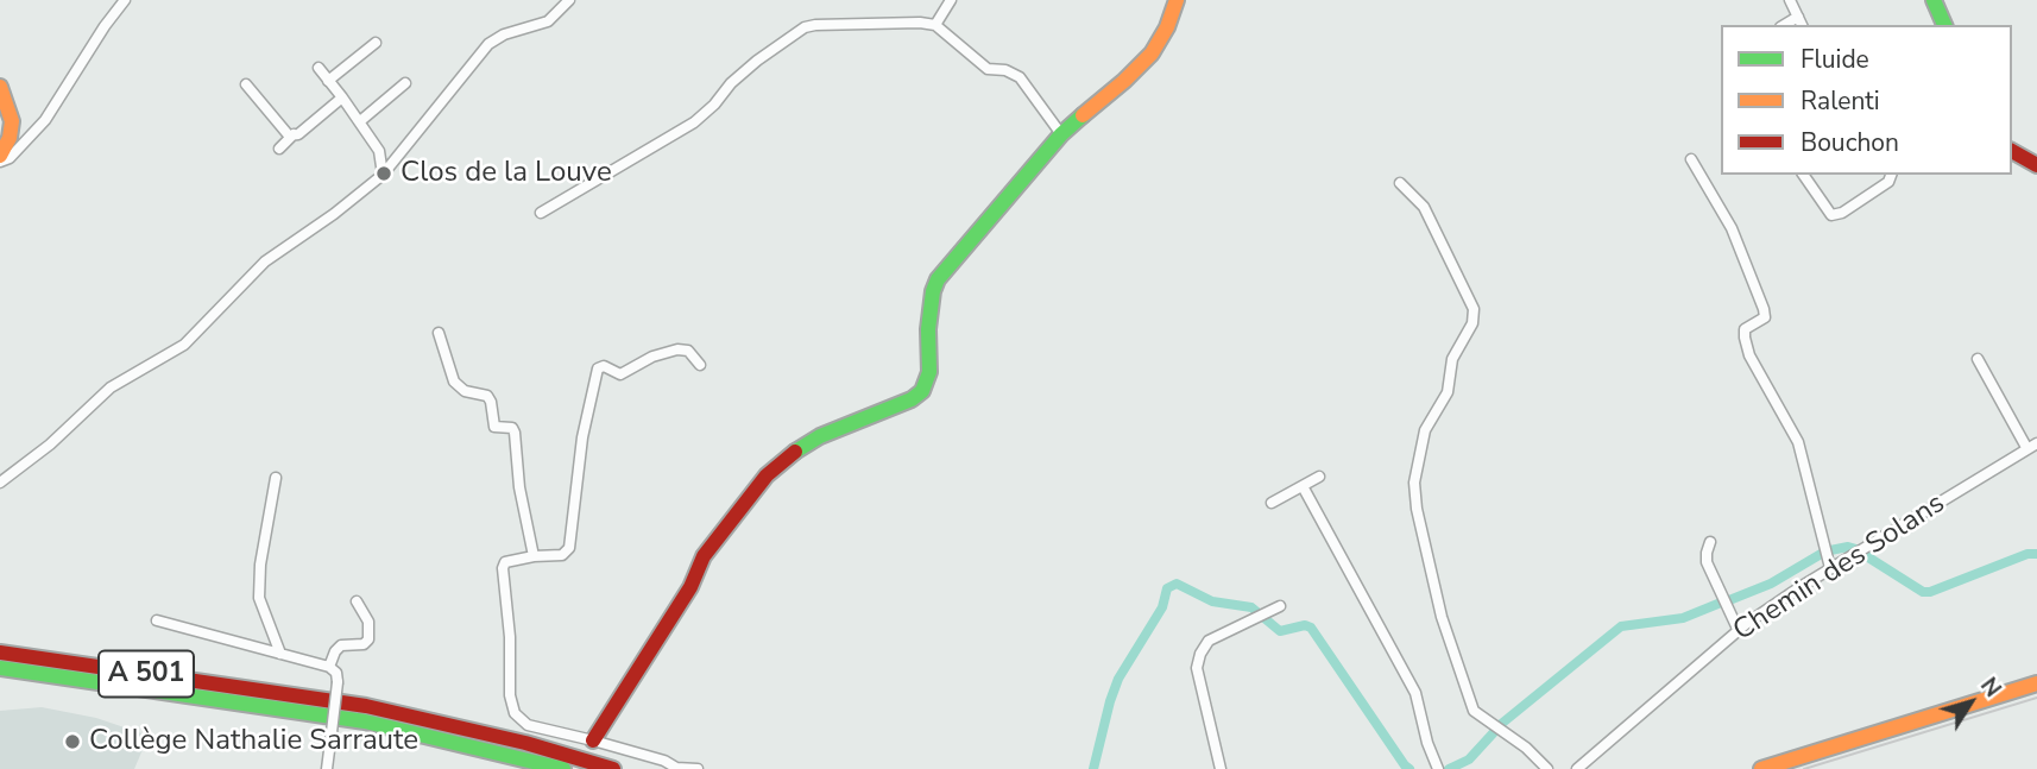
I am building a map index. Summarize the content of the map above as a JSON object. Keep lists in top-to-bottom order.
{
  "streets": {
    "main road": ["A 501"],
    "street": ["Chemin des Solans"]
  },
  "places": ["Clos de la Louve", "Collège Nathalie Sarraute"],
  "legend": ["Fluide", "Ralenti", "Bouchon"],
  "north": "top right"
}
